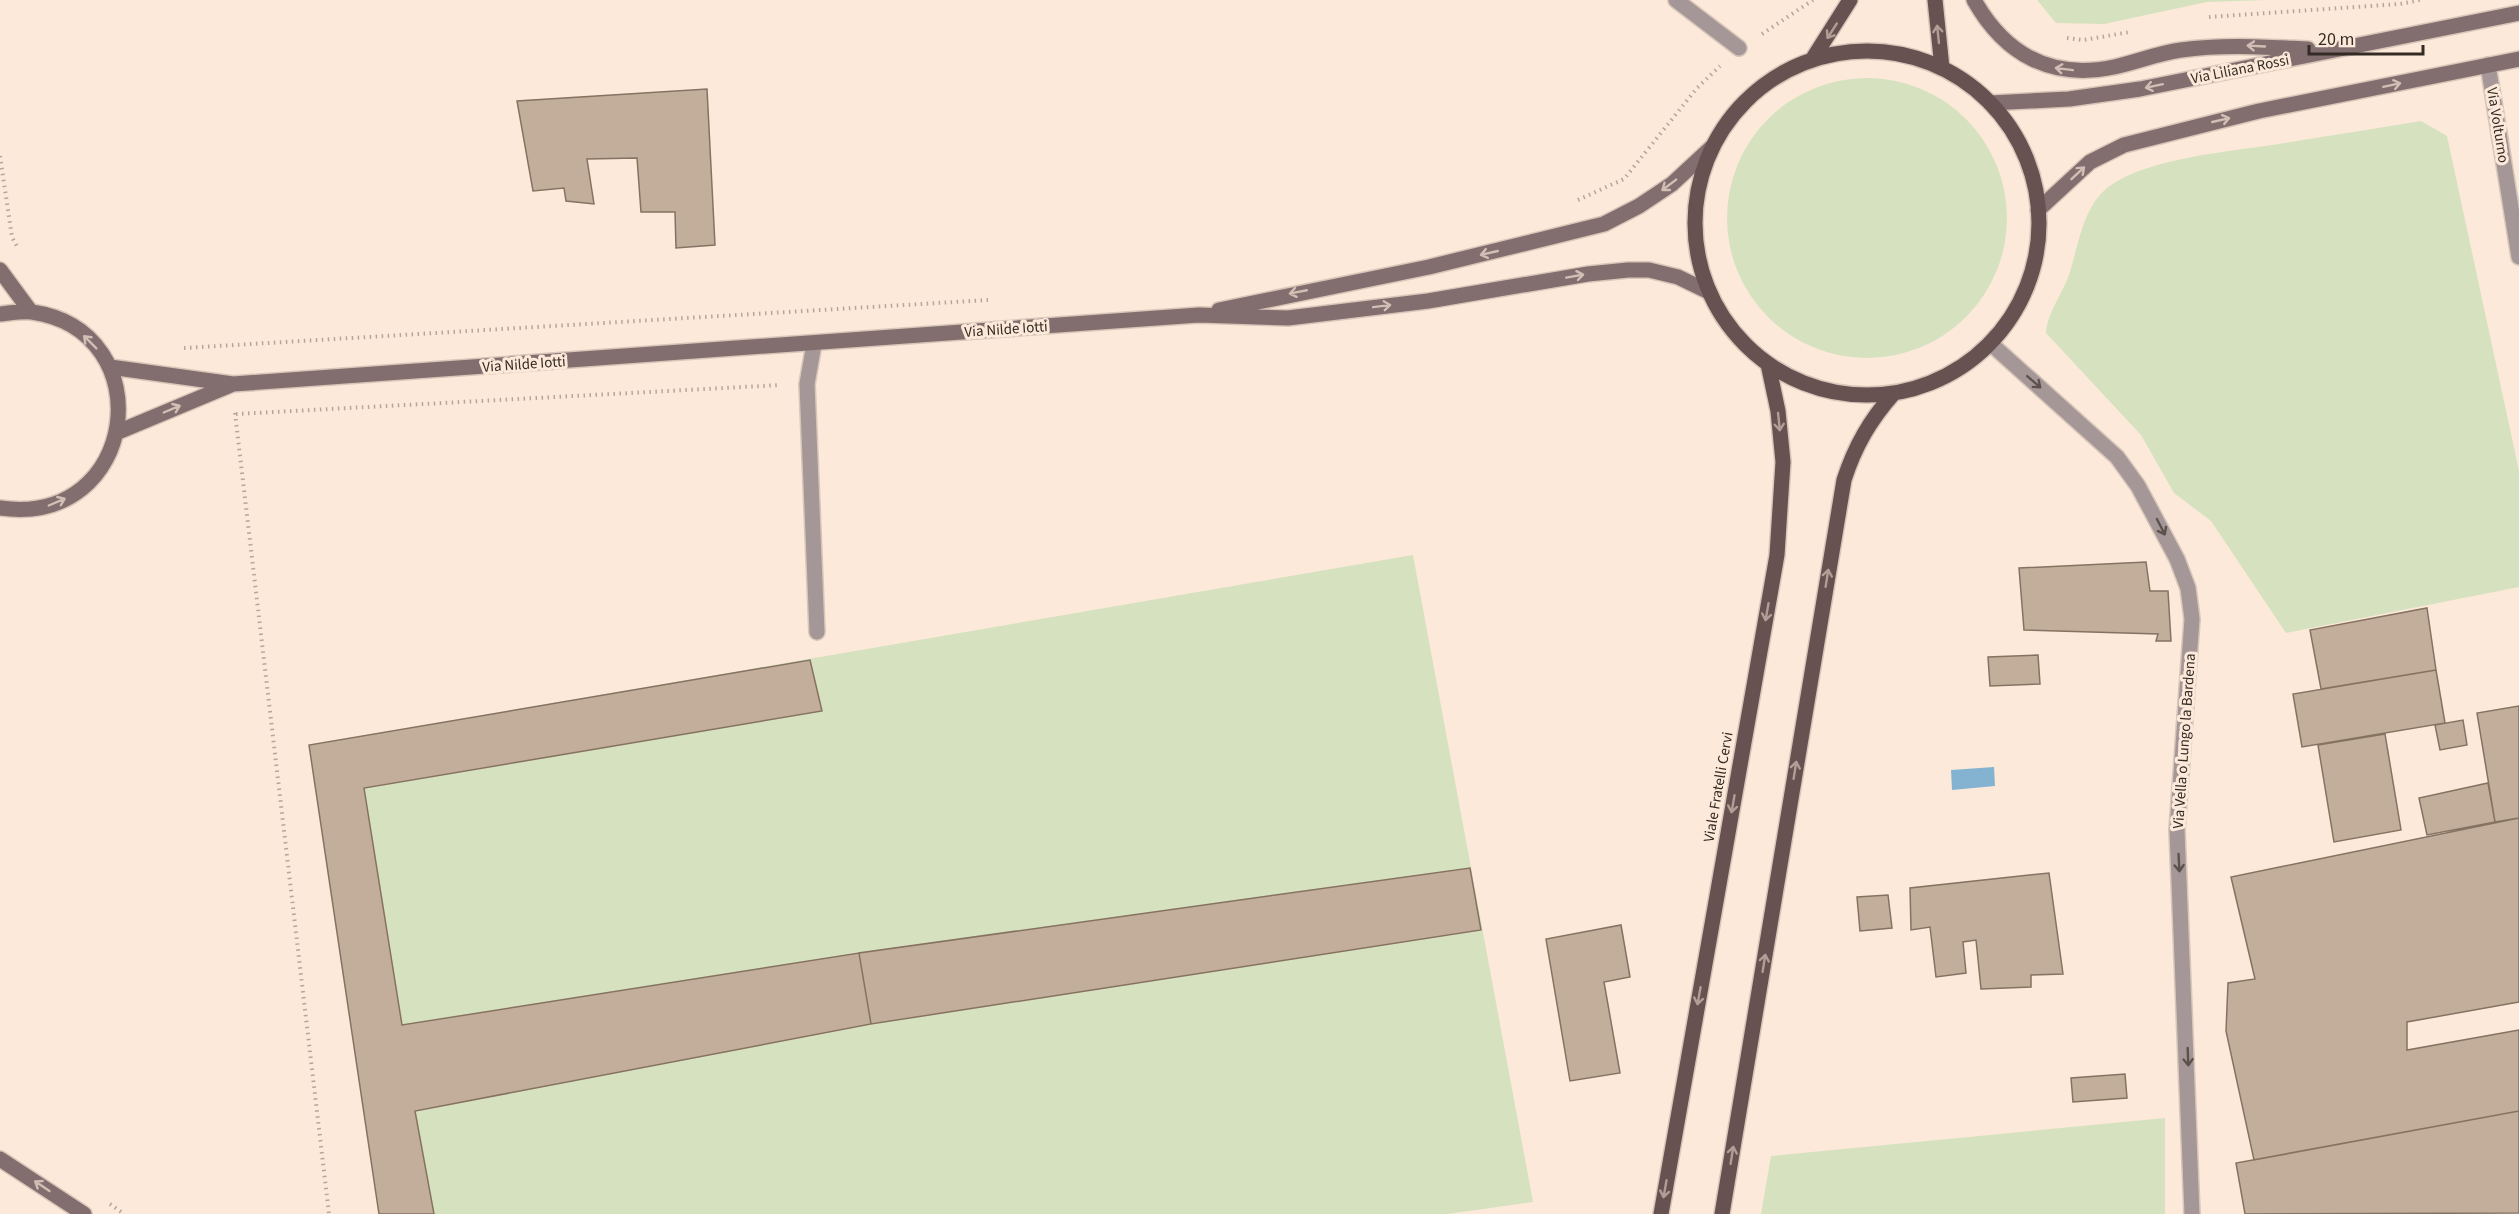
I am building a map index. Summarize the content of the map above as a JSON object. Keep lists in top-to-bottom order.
{
  "streets": {
    "main road": ["Viale Fratelli Cervi"],
    "street": [
      "Via Liliana Rossi",
      "Via Volturno",
      "Via Nilde Iotti",
      "Via Vella o Lungo la Bardena"
    ]
  },
  "one_way": ["Via Vella o Lungo la Bardena"],
  "scale_bar": "20 m"
}
